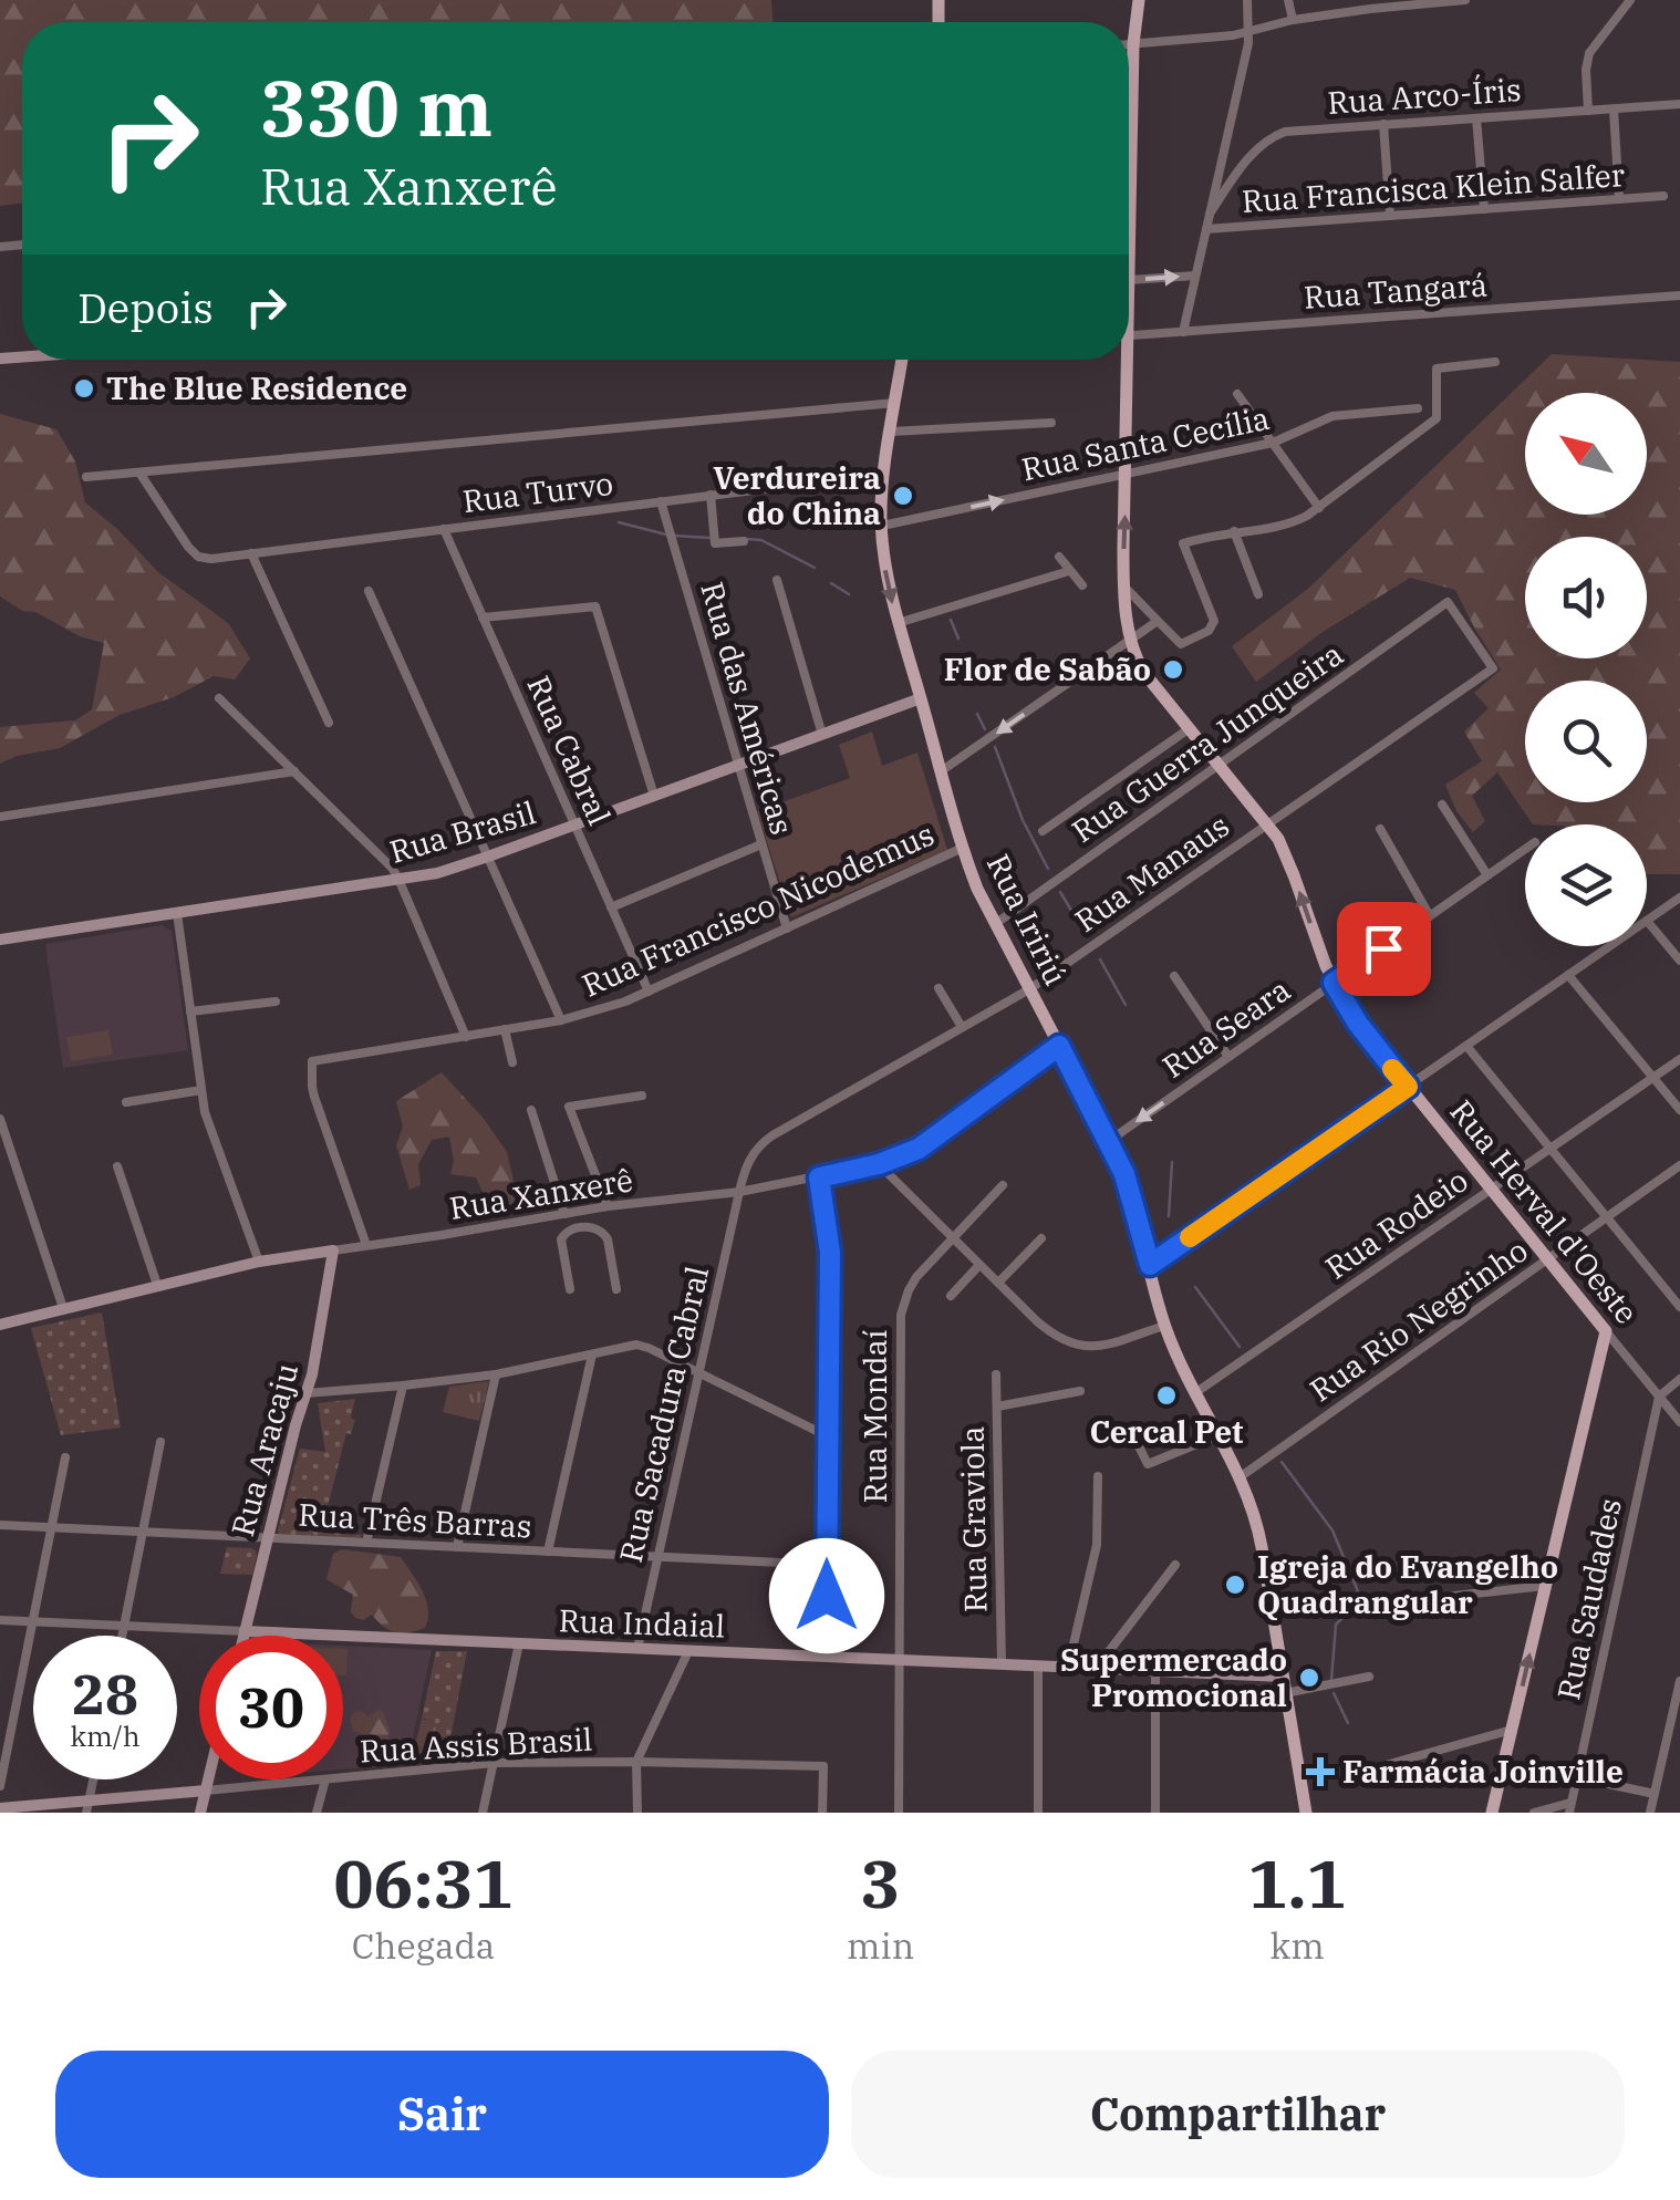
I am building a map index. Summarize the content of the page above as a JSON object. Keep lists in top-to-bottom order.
{
  "streets": {
    "main road": ["Rua Iririú", "Rua Herval d'Oeste"],
    "street": [
      "Rua Arco-Íris",
      "Rua Francisca Klein Salfer",
      "Rua Tangará",
      "Rua Santa Cecília",
      "Rua Turvo",
      "Rua das Américas",
      "Rua Guerra Junqueira",
      "Rua Cabral",
      "Rua Brasil",
      "Rua Manaus",
      "Rua Francisco Nicodemus",
      "Rua Seara",
      "Rua Xanxerê",
      "Rua Rodeio",
      "Rua Rio Negrinho",
      "Rua Sacadura Cabral",
      "Rua Mondaí",
      "Rua Aracaju",
      "Rua Graviola",
      "Rua Três Barras",
      "Rua Saudades",
      "Rua Indaial",
      "Rua Assis Brasil"
    ]
  },
  "crossings": [
    ["Rua Santa Cecília", "Rua Iririú"],
    ["Rua Turvo", "Rua das Américas"],
    ["Rua Turvo", "Rua Cabral"],
    ["Rua Turvo", "Rua Iririú"],
    ["Rua das Américas", "Rua Brasil"],
    ["Rua das Américas", "Rua Francisco Nicodemus"],
    ["Rua Guerra Junqueira", "Rua Manaus"],
    ["Rua Guerra Junqueira", "Rua Iririú"],
    ["Rua Guerra Junqueira", "Rua Herval d'Oeste"],
    ["Rua Cabral", "Rua Brasil"],
    ["Rua Cabral", "Rua Francisco Nicodemus"],
    ["Rua Brasil", "Rua Iririú"],
    ["Rua Manaus", "Rua Iririú"],
    ["Rua Manaus", "Rua Xanxerê"],
    ["Rua Manaus", "Rua Herval d'Oeste"],
    ["Rua Manaus", "Rua Sacadura Cabral"],
    ["Rua Francisco Nicodemus", "Rua Iririú"],
    ["Rua Francisco Nicodemus", "Rua Xanxerê"],
    ["Rua Iririú", "Rua Seara"],
    ["Rua Iririú", "Rua Xanxerê"],
    ["Rua Iririú", "Rua Rodeio"],
    ["Rua Iririú", "Rua Rio Negrinho"],
    ["Rua Iririú", "Rua Indaial"],
    ["Rua Seara", "Rua Herval d'Oeste"],
    ["Rua Xanxerê", "Rua Sacadura Cabral"],
    ["Rua Xanxerê", "Rua Aracaju"],
    ["Rua Herval d'Oeste", "Rua Rodeio"],
    ["Rua Herval d'Oeste", "Rua Rio Negrinho"],
    ["Rua Herval d'Oeste", "Rua Saudades"],
    ["Rua Sacadura Cabral", "Rua Três Barras"],
    ["Rua Sacadura Cabral", "Rua Indaial"],
    ["Rua Mondaí", "Rua Indaial"],
    ["Rua Aracaju", "Rua Três Barras"],
    ["Rua Aracaju", "Rua Indaial"],
    ["Rua Graviola", "Rua Indaial"]
  ],
  "one_way": ["Rua Santa Cecília"],
  "places": {
    "other": [
      "The Blue Residence",
      "Verdureira do China",
      "Flor de Sabão",
      "Cercal Pet",
      "Igreja do Evangelho Quadrangular",
      "Supermercado Promocional"
    ],
    "health": ["Farmácia Joinville"]
  },
  "north": "top left",
  "page": {
    "turn": ["330 m", "Rua Xanxerê"],
    "then": "Depois",
    "speed": "28 km/h",
    "limit": "30",
    "eta": [
      "06:31",
      "Chegada",
      "3",
      "min",
      "1.1",
      "km"
    ],
    "buttons": ["Sair", "Compartilhar"]
  }
}
